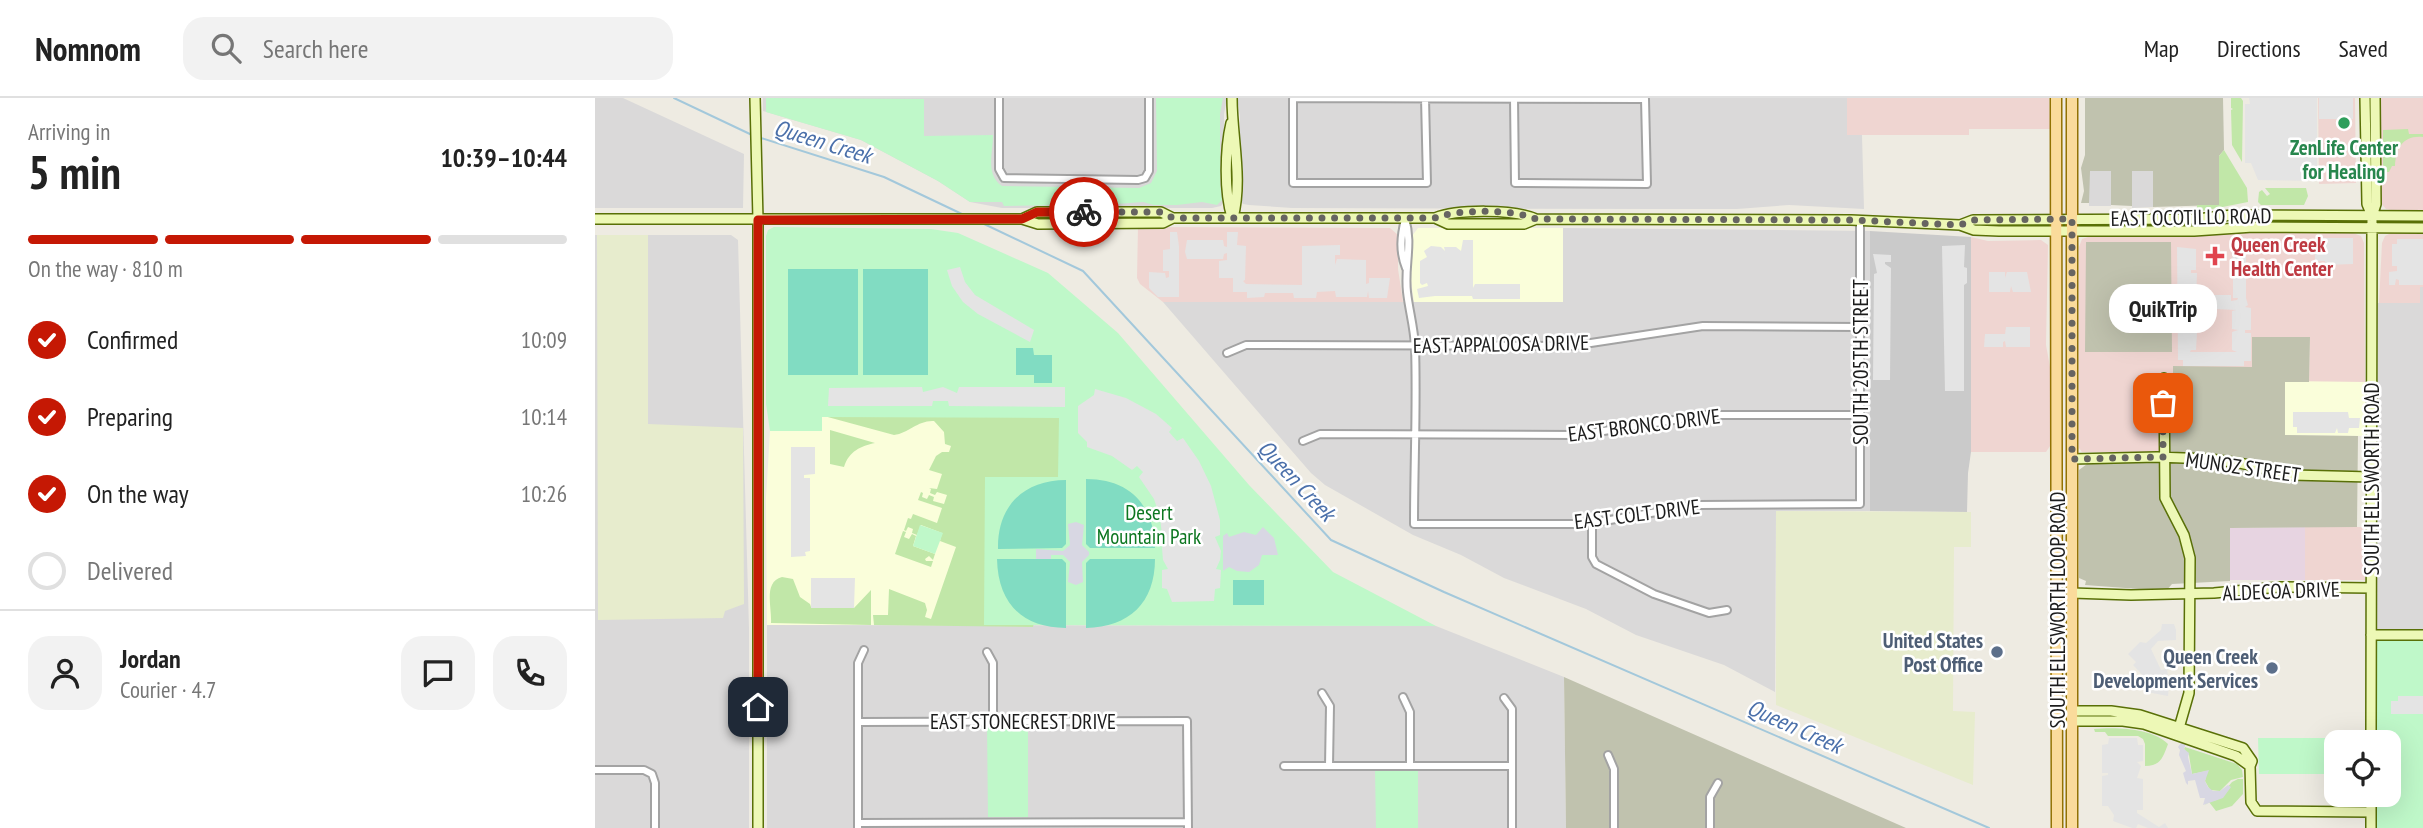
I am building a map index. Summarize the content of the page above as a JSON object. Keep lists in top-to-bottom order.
{
  "streets": {
    "main road": [
      "EAST OCOTILLO ROAD",
      "MUNOZ STREET",
      "SOUTH ELLSWORTH ROAD",
      "ALDECOA DRIVE",
      "SOUTH ELLSWORTH LOOP ROAD"
    ],
    "street": [
      "EAST APPALOOSA DRIVE",
      "SOUTH 205TH STREET",
      "EAST BRONCO DRIVE",
      "EAST COLT DRIVE",
      "EAST STONECREST DRIVE"
    ]
  },
  "crossings": [
    ["EAST OCOTILLO ROAD", "SOUTH 205TH STREET"],
    ["EAST OCOTILLO ROAD", "SOUTH ELLSWORTH ROAD"],
    ["EAST OCOTILLO ROAD", "SOUTH ELLSWORTH LOOP ROAD"],
    ["EAST APPALOOSA DRIVE", "SOUTH 205TH STREET"],
    ["SOUTH 205TH STREET", "EAST BRONCO DRIVE"],
    ["SOUTH 205TH STREET", "EAST COLT DRIVE"],
    ["EAST BRONCO DRIVE", "EAST COLT DRIVE"],
    ["MUNOZ STREET", "SOUTH ELLSWORTH ROAD"],
    ["MUNOZ STREET", "SOUTH ELLSWORTH LOOP ROAD"],
    ["SOUTH ELLSWORTH ROAD", "ALDECOA DRIVE"],
    ["ALDECOA DRIVE", "SOUTH ELLSWORTH LOOP ROAD"]
  ],
  "water": ["Queen Creek"],
  "parks": ["Desert Mountain Park"],
  "places": {
    "other": [
      "ZenLife Center for Healing",
      "QuikTrip",
      "United States Post Office",
      "Queen Creek Development Services"
    ],
    "health": ["Queen Creek Health Center"]
  },
  "page": {
    "header": "Nomnom",
    "search": "Search here",
    "nav": ["Map", "Directions", "Saved"],
    "heading": ["5 min", "Arriving in", "10:39–10:44"],
    "panel": ["Jordan", "Courier · 4.7"],
    "bar": "On the way · 810 m",
    "bubble": "QuikTrip",
    "list": [
      ["Confirmed", "10:09"],
      ["Preparing", "10:14"],
      ["On the way", "10:26"],
      "Delivered"
    ]
  }
}
